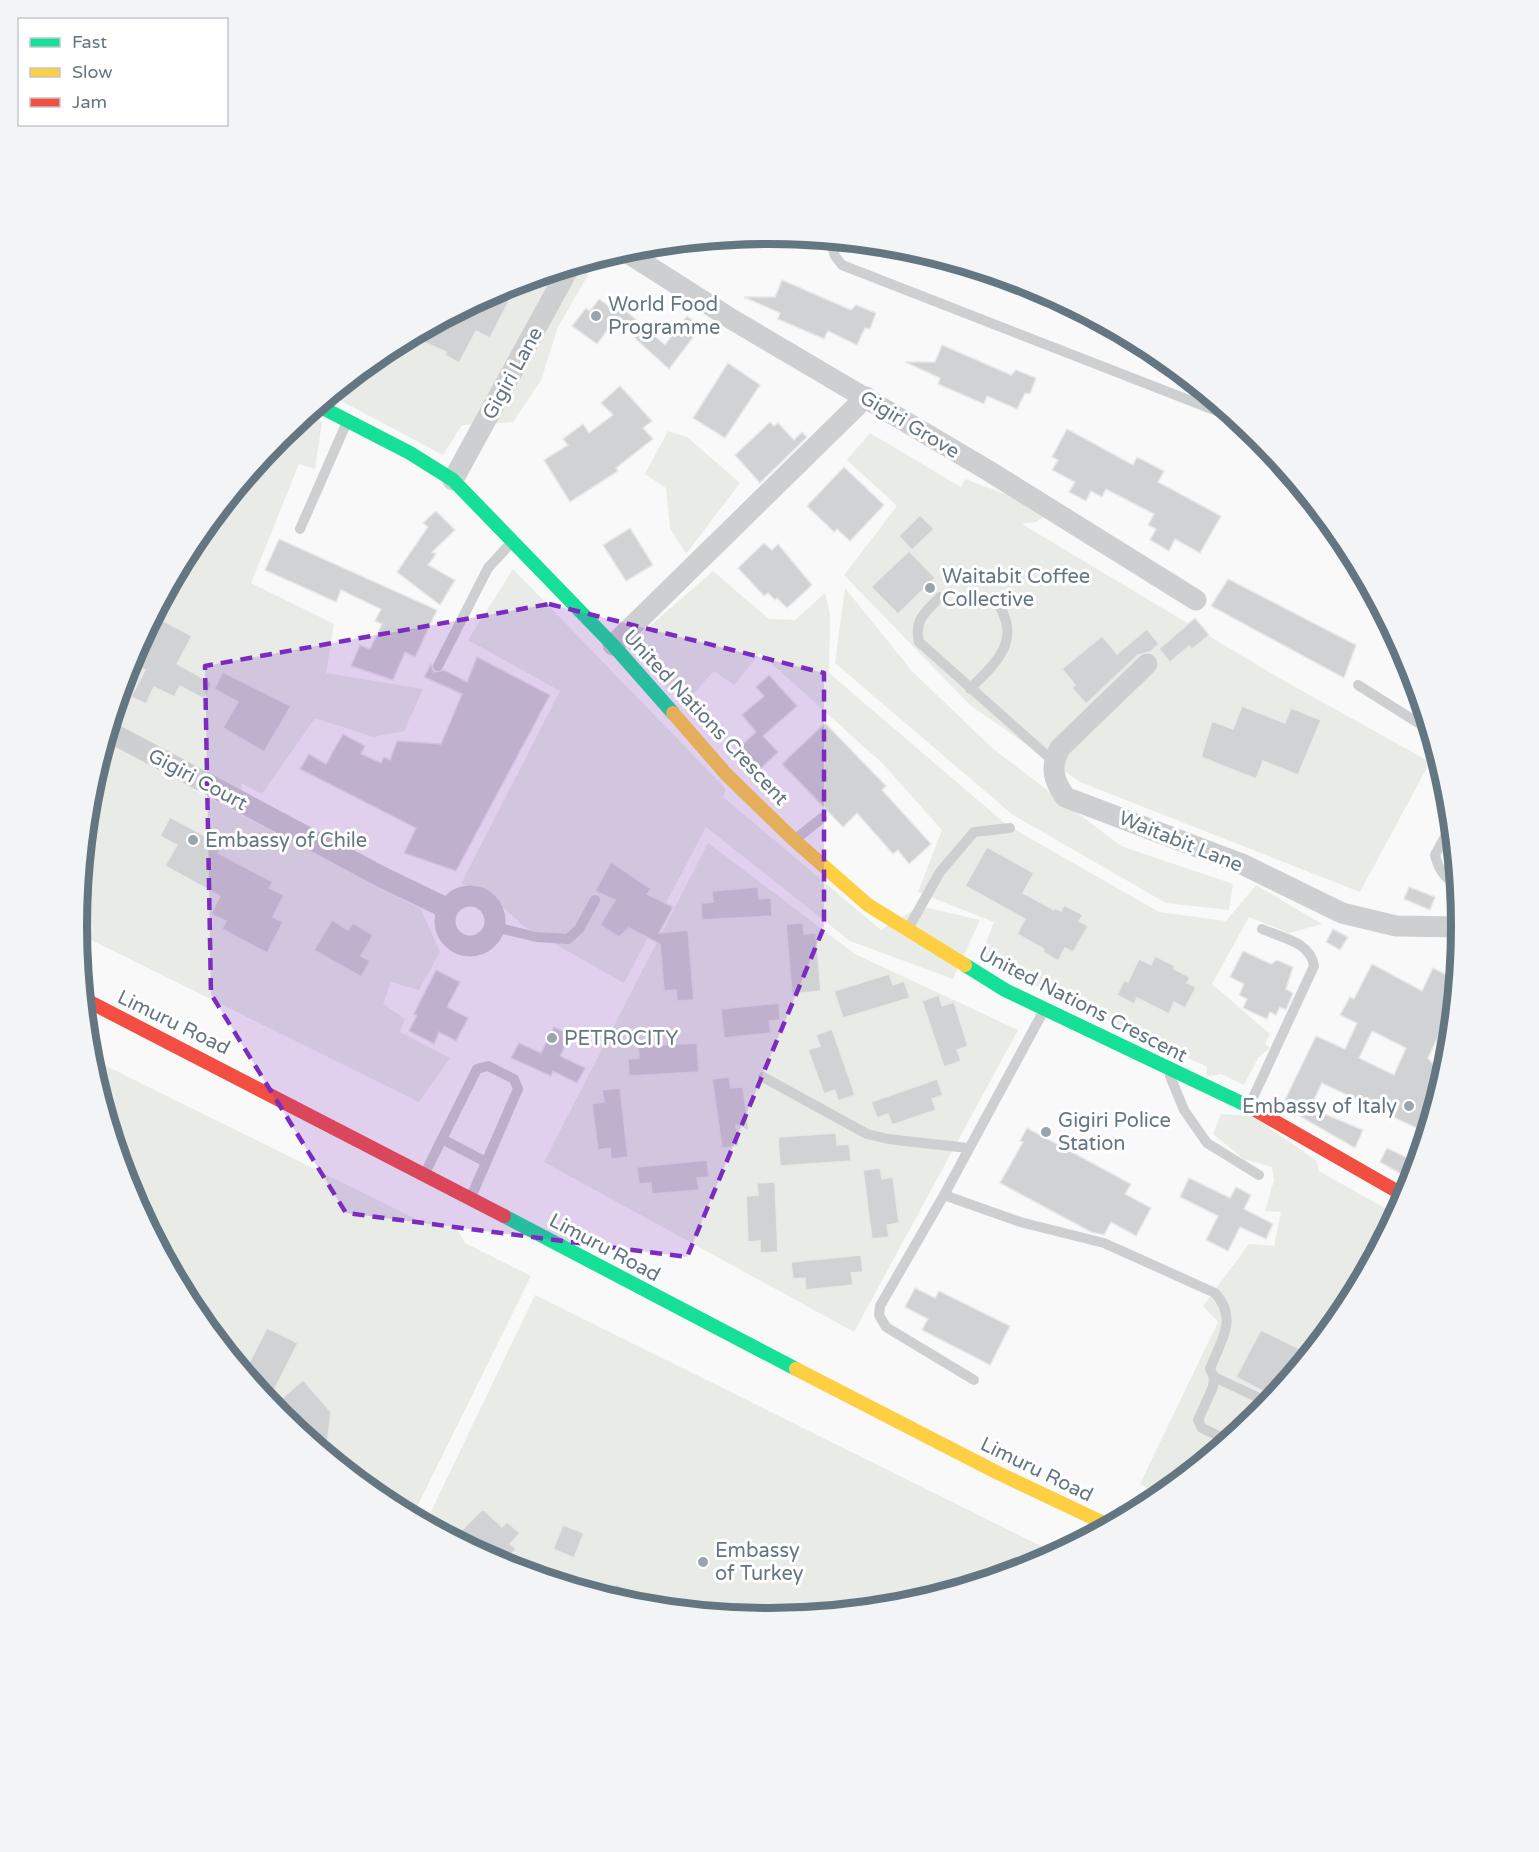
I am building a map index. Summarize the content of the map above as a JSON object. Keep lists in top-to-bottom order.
{
  "streets": {
    "street": [
      "Gigiri Lane",
      "Gigiri Grove",
      "United Nations Crescent",
      "Gigiri Court",
      "Waitabit Lane",
      "Limuru Road"
    ]
  },
  "crossings": [
    ["Gigiri Lane", "United Nations Crescent"]
  ],
  "places": [
    "World Food Programme",
    "Waitabit Coffee Collective",
    "Embassy of Chile",
    "PETROCITY",
    "Embassy of Italy",
    "Gigiri Police Station",
    "Embassy of Turkey"
  ],
  "legend": ["Fast", "Slow", "Jam"]
}
